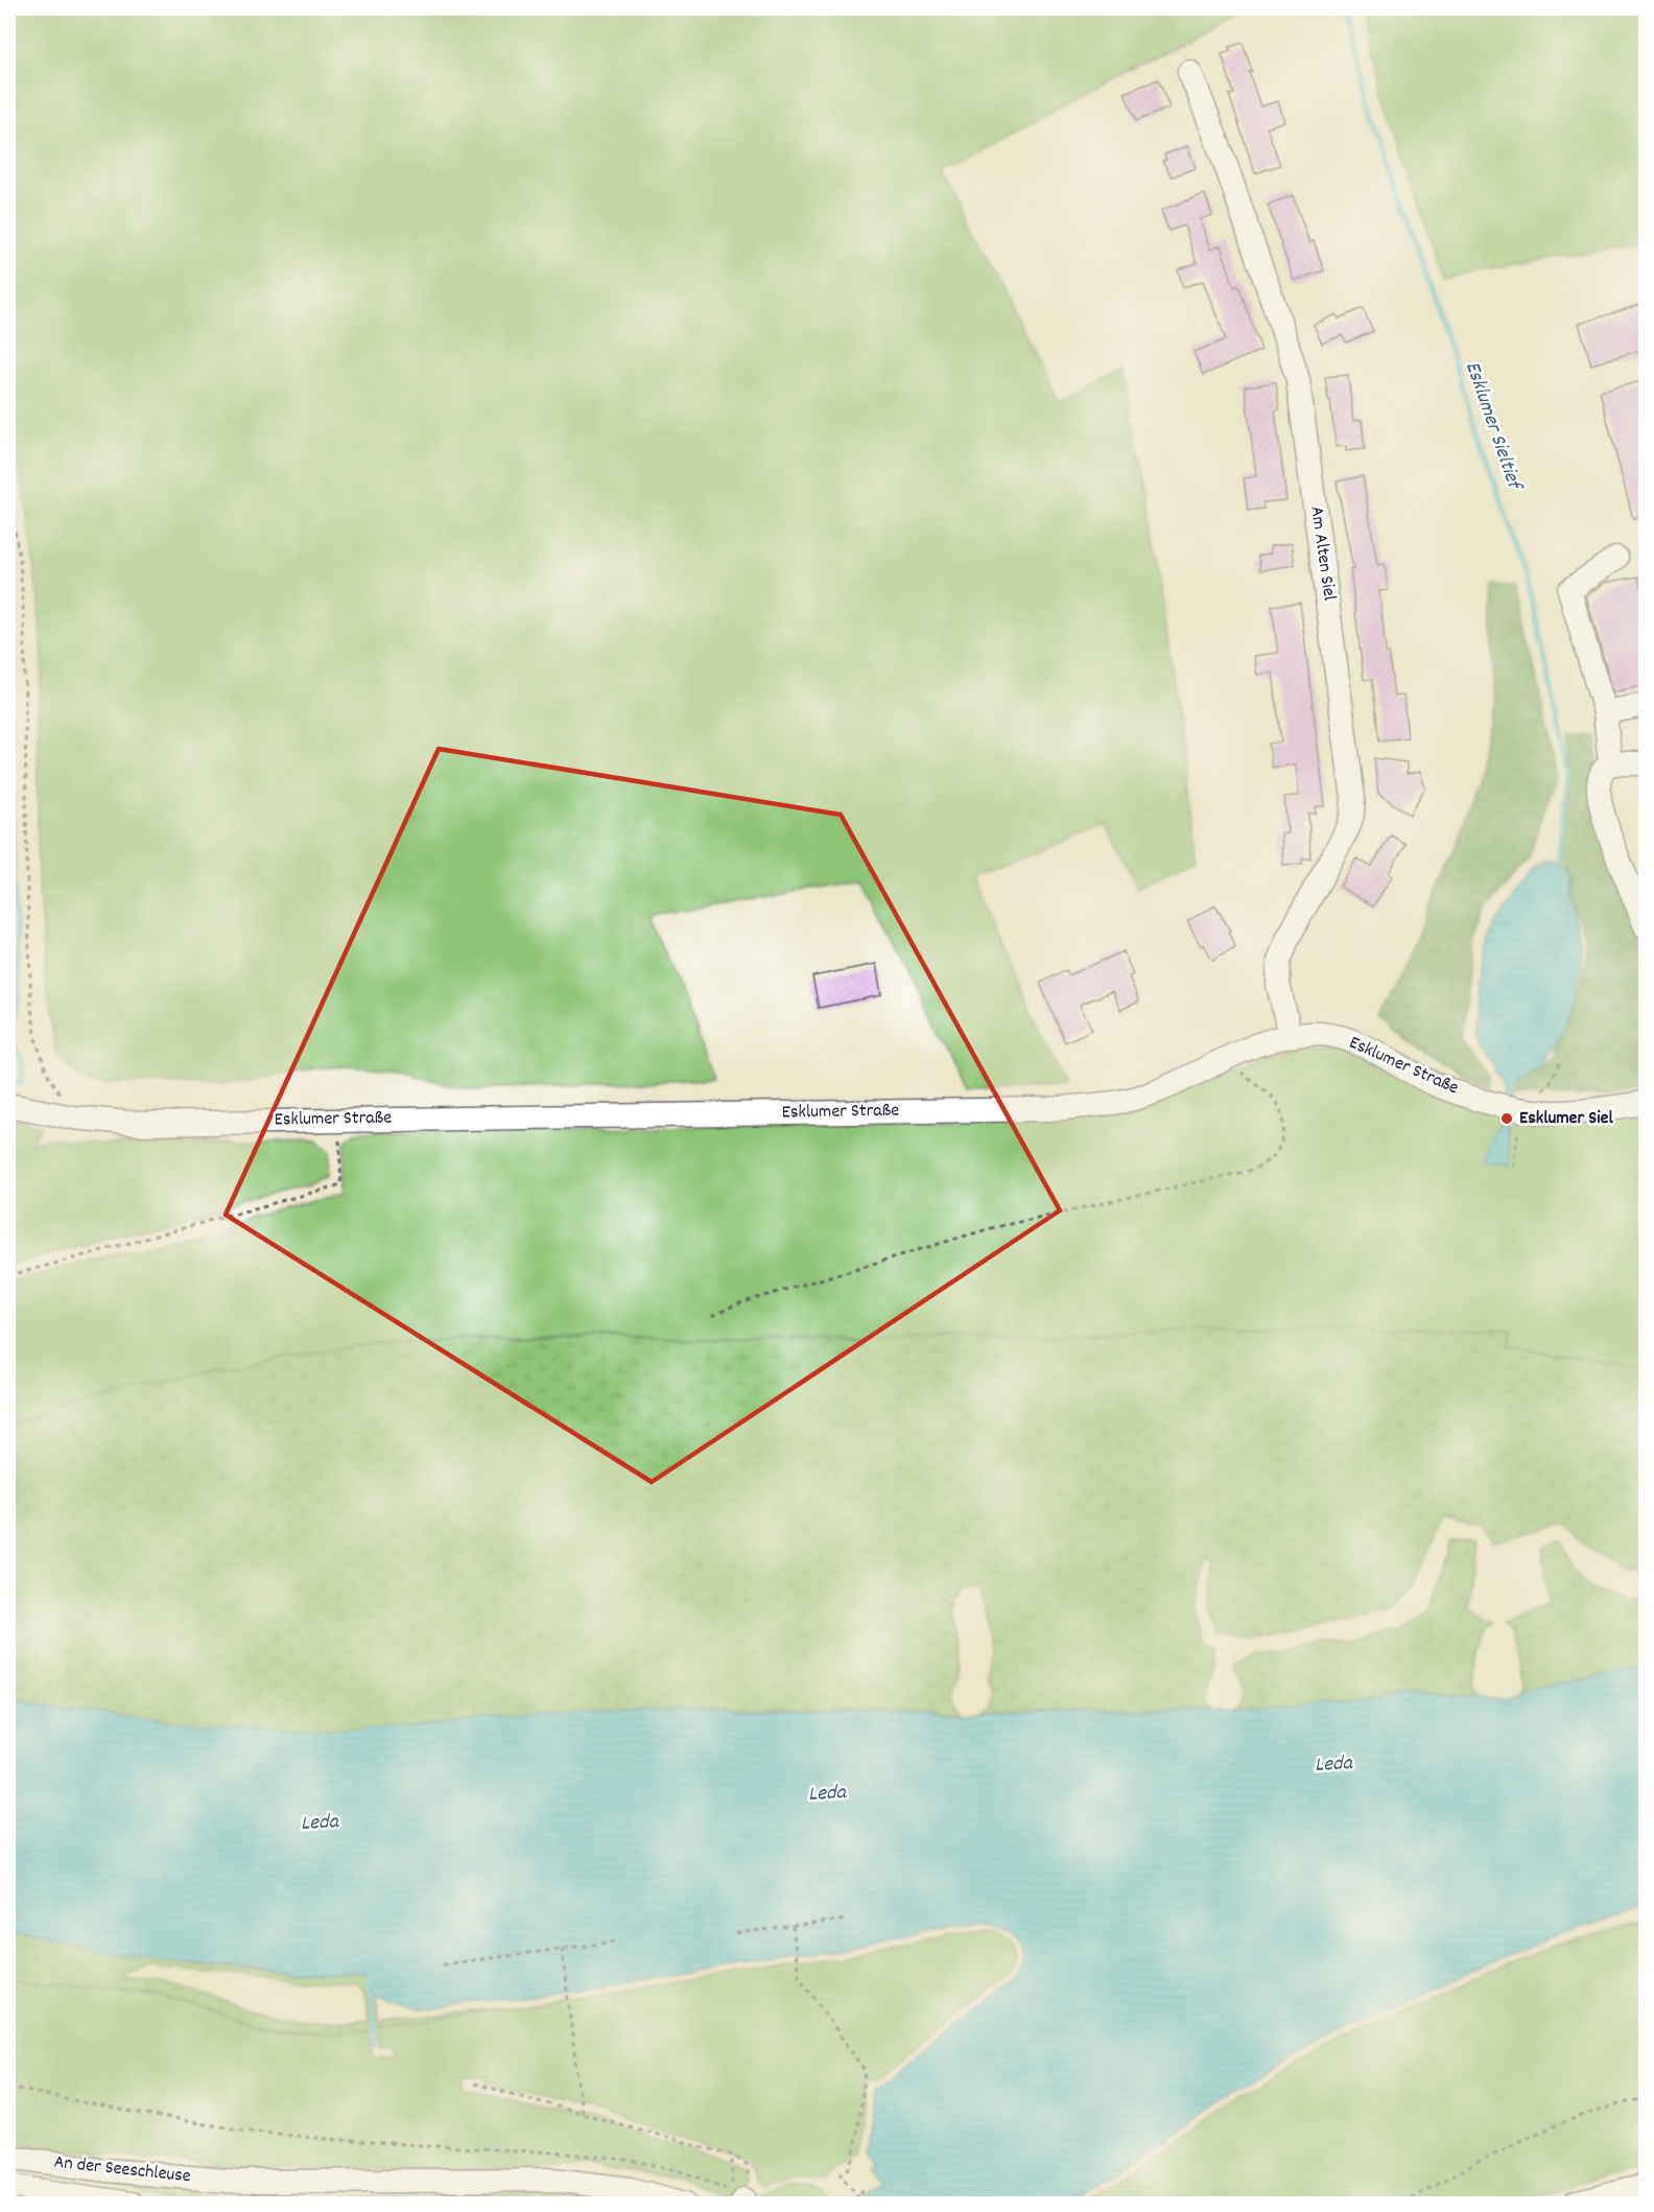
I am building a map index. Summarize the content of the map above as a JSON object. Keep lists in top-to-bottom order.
{
  "streets": {
    "street": ["Am Alten Siel", "Esklumer Straße", "An der Seeschleuse"]
  },
  "crossings": [
    ["Am Alten Siel", "Esklumer Straße"]
  ],
  "water": ["Esklumer Sieltief", "Leda"],
  "places": ["Esklumer Siel"]
}
